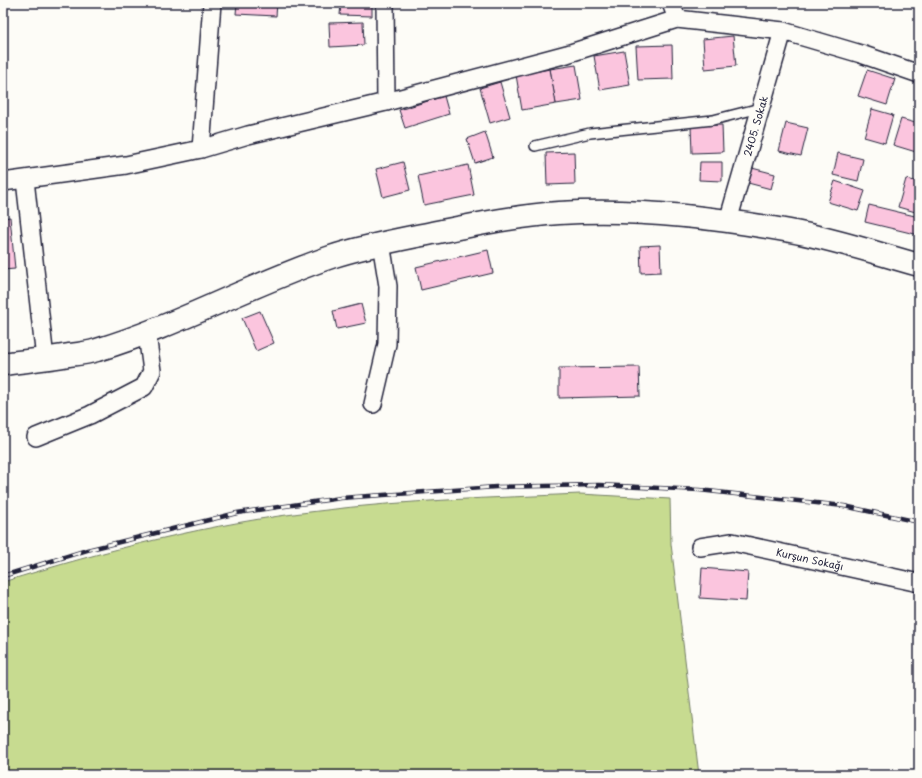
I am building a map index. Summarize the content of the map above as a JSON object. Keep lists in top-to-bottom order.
{
  "streets": {
    "street": ["2405. Sokak", "Kurşun Sokağı"]
  }
}
